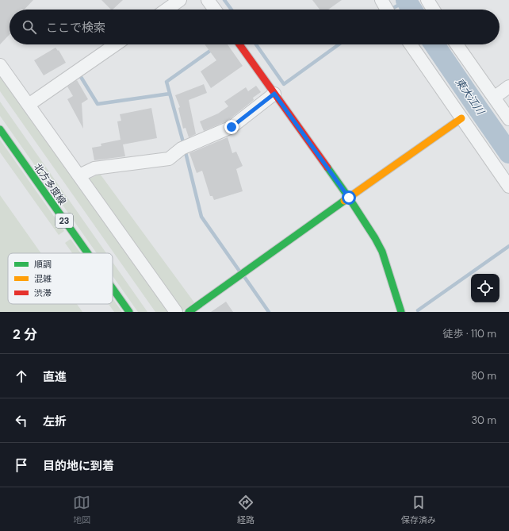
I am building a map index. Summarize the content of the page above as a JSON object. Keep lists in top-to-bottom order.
{
  "streets": {
    "street": ["北方多度線", "23"]
  },
  "water": ["東大江川"],
  "legend": ["順調", "混雑", "渋滞"],
  "page": {
    "search": "ここで検索",
    "heading": ["2 分", "徒歩 · 110 m"],
    "list": [
      ["直進", "80 m"],
      ["左折", "30 m"],
      "目的地に到着"
    ],
    "nav": ["地図", "経路", "保存済み"]
  }
}
